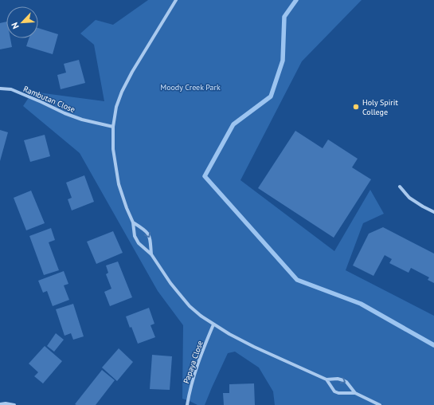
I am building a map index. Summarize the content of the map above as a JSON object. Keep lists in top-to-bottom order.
{
  "streets": {
    "street": ["Rambutan Close", "Papaya Close"]
  },
  "parks": ["Moody Creek Park"],
  "places": ["Holy Spirit College"],
  "north": "bottom left"
}
